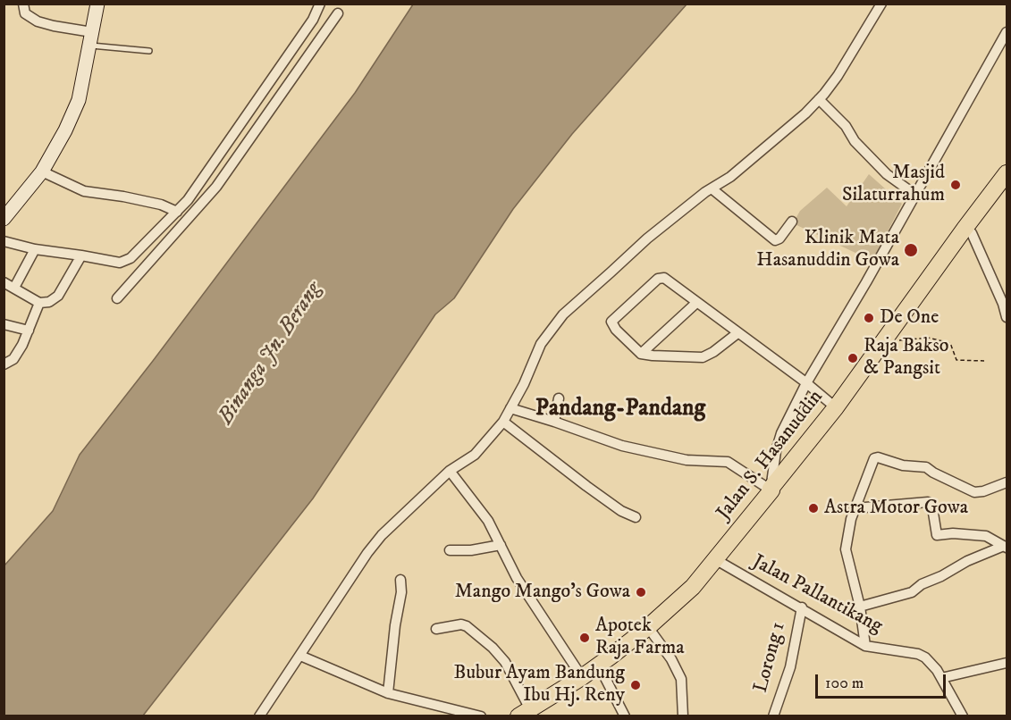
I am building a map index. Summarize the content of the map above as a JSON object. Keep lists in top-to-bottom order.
{
  "streets": {
    "highway": ["Jalan S. Hasanuddin"],
    "street": ["Jalan Pallantikang", "Lorong 1"]
  },
  "crossings": [
    ["Jalan S. Hasanuddin", "Jalan Pallantikang"],
    ["Jalan Pallantikang", "Lorong 1"]
  ],
  "districts": ["Pandang-Pandang"],
  "water": ["Binanga Jn. Berang"],
  "places": [
    "Masjid Silaturrahum",
    "Klinik Mata Hasanuddin Gowa",
    "De One",
    "Raja Bakso & Pangsit",
    "Astra Motor Gowa",
    "Mango Mango's Gowa",
    "Apotek Raja Farma",
    "Bubur Ayam Bandung Ibu Hj. Reny"
  ],
  "scale_bar": "100 m"
}
